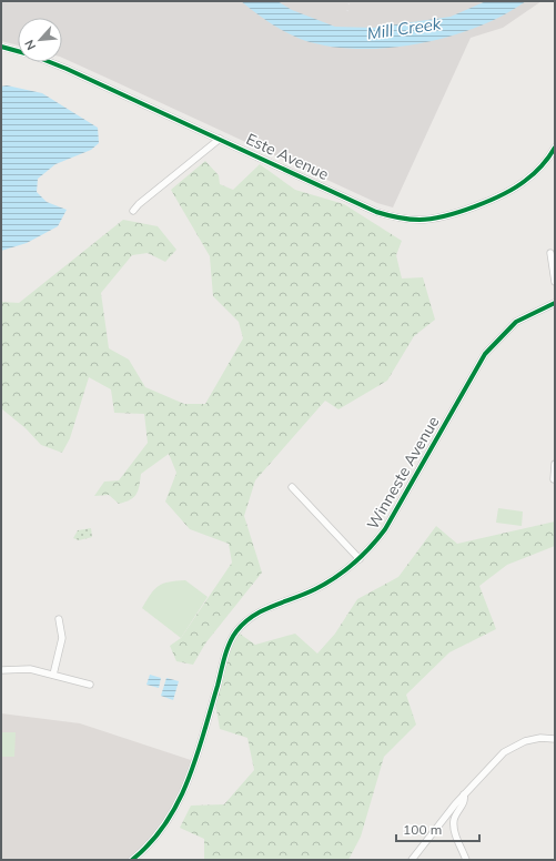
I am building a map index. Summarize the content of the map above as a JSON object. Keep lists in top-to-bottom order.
{
  "streets": {
    "street": ["Este Avenue", "Winneste Avenue"]
  },
  "water": ["Mill Creek"],
  "scale_bar": "100 m",
  "north": "bottom left"
}
